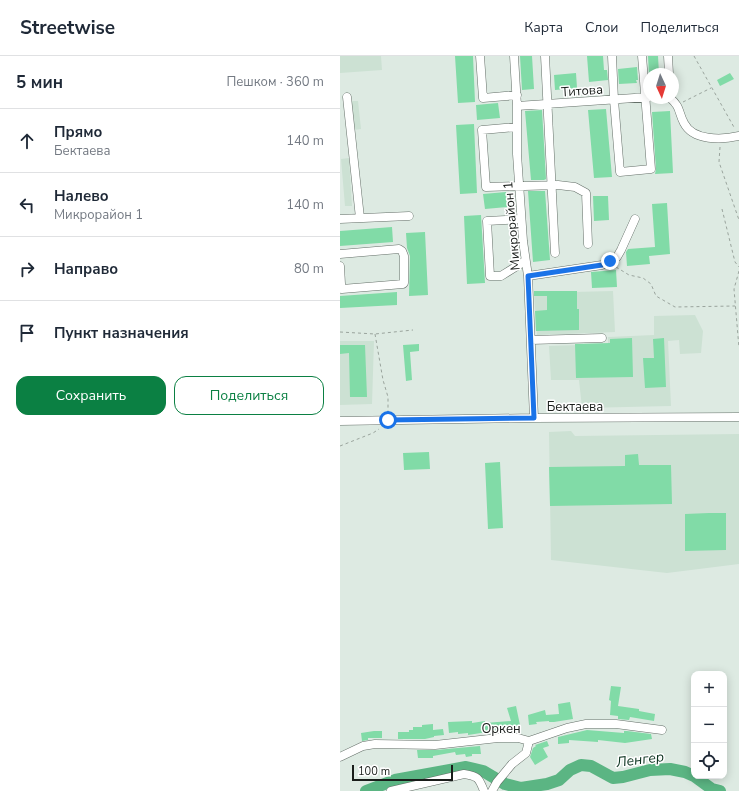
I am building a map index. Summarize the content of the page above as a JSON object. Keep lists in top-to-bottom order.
{
  "streets": {
    "street": [
      "Титова",
      "Микрорайон 1",
      "Бектаева",
      "Оркен"
    ]
  },
  "crossings": [
    ["Титова", "Микрорайон 1"],
    ["Микрорайон 1", "Бектаева"]
  ],
  "water": ["Ленгер"],
  "scale_bar": "100 m",
  "north": "bottom",
  "page": {
    "header": "Streetwise",
    "nav": ["Карта", "Слои", "Поделиться"],
    "heading": ["5 мин", "Пешком · 360 m"],
    "list": [
      ["Прямо", "Бектаева", "140 m"],
      ["Налево", "Микрорайон 1", "140 m"],
      ["Направо", "80 m"],
      "Пункт назначения"
    ],
    "buttons": ["Сохранить", "Поделиться"],
    "map_buttons": ["+", "−"],
    "scale": "100 m"
  }
}
